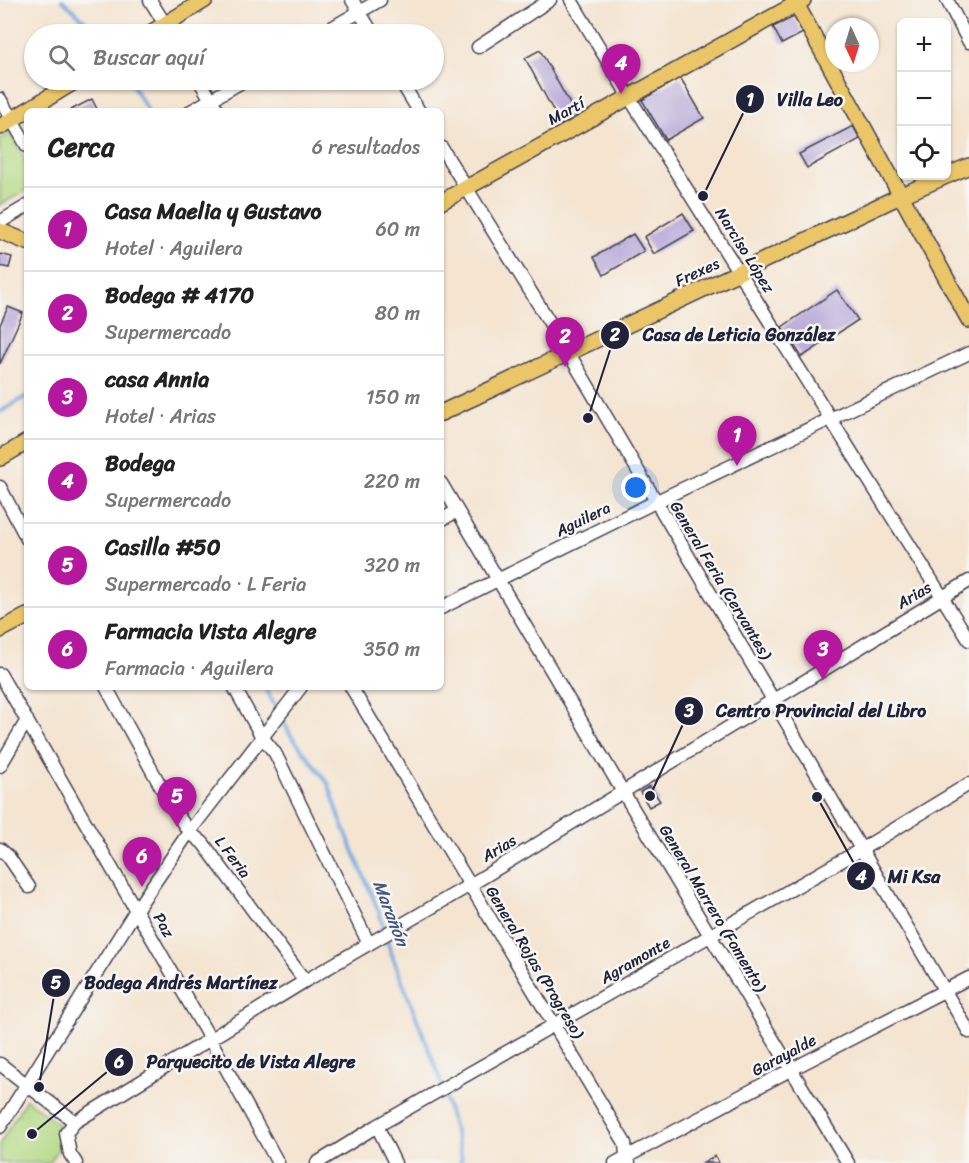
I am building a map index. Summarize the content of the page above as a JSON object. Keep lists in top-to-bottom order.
{
  "streets": {
    "main road": ["Martí", "Frexes"],
    "street": [
      "Narciso López",
      "Aguilera",
      "General Feria (Cervantes)",
      "Arias",
      "L Feria",
      "General Marrero (Fomento)",
      "Paz",
      "Agramonte",
      "General Rojas (Progreso)",
      "Garayalde"
    ]
  },
  "crossings": [
    ["Martí", "Narciso López"],
    ["Martí", "General Feria (Cervantes)"],
    ["Narciso López", "Frexes"],
    ["Narciso López", "Aguilera"],
    ["Narciso López", "Arias"],
    ["Frexes", "General Feria (Cervantes)"],
    ["Aguilera", "General Feria (Cervantes)"],
    ["Aguilera", "General Marrero (Fomento)"],
    ["General Feria (Cervantes)", "Arias"],
    ["General Feria (Cervantes)", "Agramonte"],
    ["General Feria (Cervantes)", "Garayalde"],
    ["Arias", "L Feria"],
    ["Arias", "General Marrero (Fomento)"],
    ["Arias", "Paz"],
    ["Arias", "General Rojas (Progreso)"],
    ["General Marrero (Fomento)", "Agramonte"],
    ["General Marrero (Fomento)", "Garayalde"],
    ["Agramonte", "General Rojas (Progreso)"],
    ["General Rojas (Progreso)", "Garayalde"]
  ],
  "water": ["Marañón"],
  "places": [
    "Villa Leo",
    "Casa de Leticia González",
    "Centro Provincial del Libro",
    "Mi Ksa",
    "Bodega Andrés Martínez",
    "Parquecito de Vista Alegre"
  ],
  "north": "bottom",
  "page": {
    "map_buttons": ["+", "−"],
    "search": "Buscar aquí",
    "pins": [
      "4",
      "2",
      "1",
      "3",
      "5",
      "6"
    ],
    "heading": ["Cerca", "6 resultados"],
    "list": [
      {
        "mark": "1",
        "name": "Casa Maelia y Gustavo",
        "note": "Hotel · Aguilera",
        "value": "60 m"
      },
      {
        "mark": "2",
        "name": "Bodega # 4170",
        "note": "Supermercado",
        "value": "80 m"
      },
      {
        "mark": "3",
        "name": "casa Annia",
        "note": "Hotel · Arias",
        "value": "150 m"
      },
      {
        "mark": "4",
        "name": "Bodega",
        "note": "Supermercado",
        "value": "220 m"
      },
      {
        "mark": "5",
        "name": "Casilla #50",
        "note": "Supermercado · L Feria",
        "value": "320 m"
      },
      {
        "mark": "6",
        "name": "Farmacia Vista Alegre",
        "note": "Farmacia · Aguilera",
        "value": "350 m"
      }
    ]
  }
}
